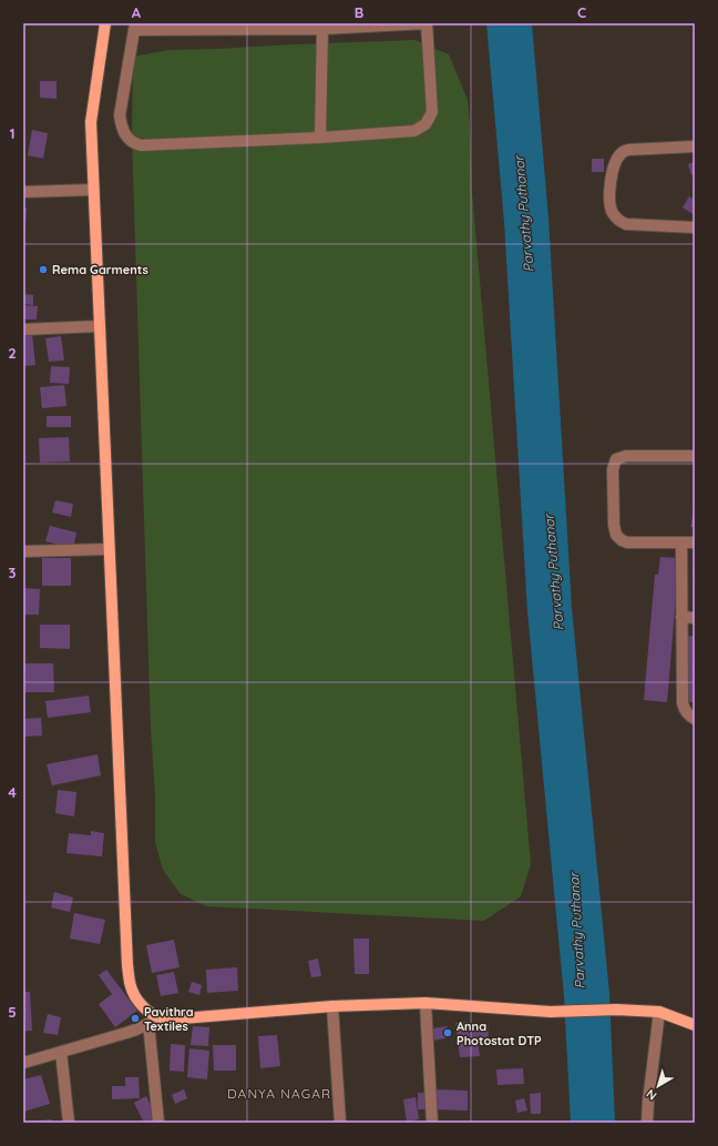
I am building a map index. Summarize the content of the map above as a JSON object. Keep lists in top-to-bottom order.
{
  "districts": ["DANYA NAGAR"],
  "water": ["Parvathy Puthanar"],
  "places": ["Rema Garments", "Pavithra Textiles", "Anna Photostat DTP"],
  "north": "bottom left",
  "grid": {
    "columns": ["A", "B", "C"],
    "rows": [
      "1",
      "2",
      "3",
      "4",
      "5"
    ]
  }
}
